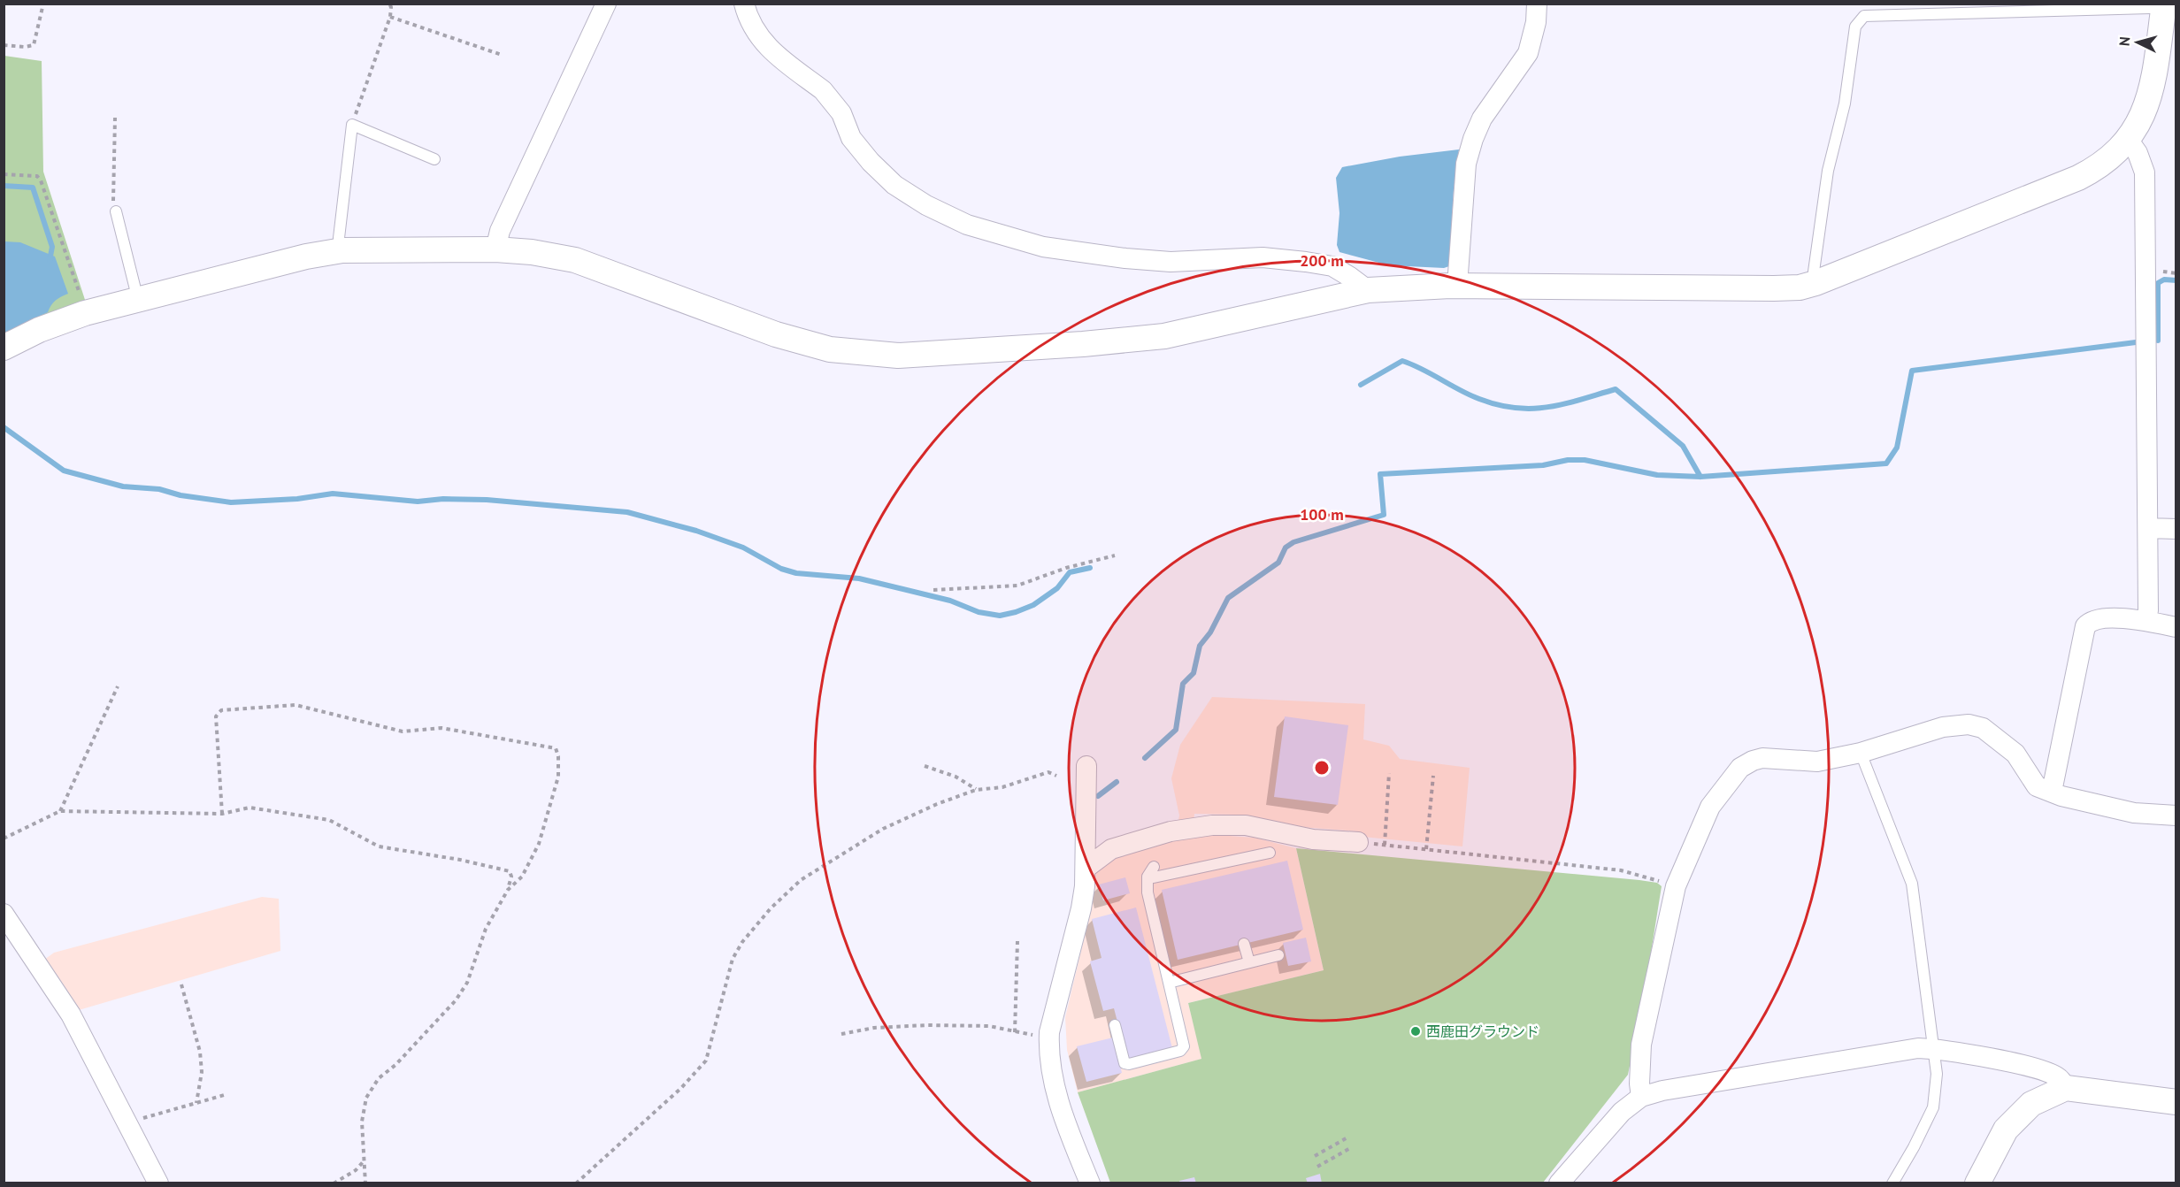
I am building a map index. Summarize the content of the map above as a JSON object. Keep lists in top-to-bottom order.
{
  "places": ["西鹿田グラウンド"],
  "north": "left",
  "rings": ["200 m", "100 m"]
}
